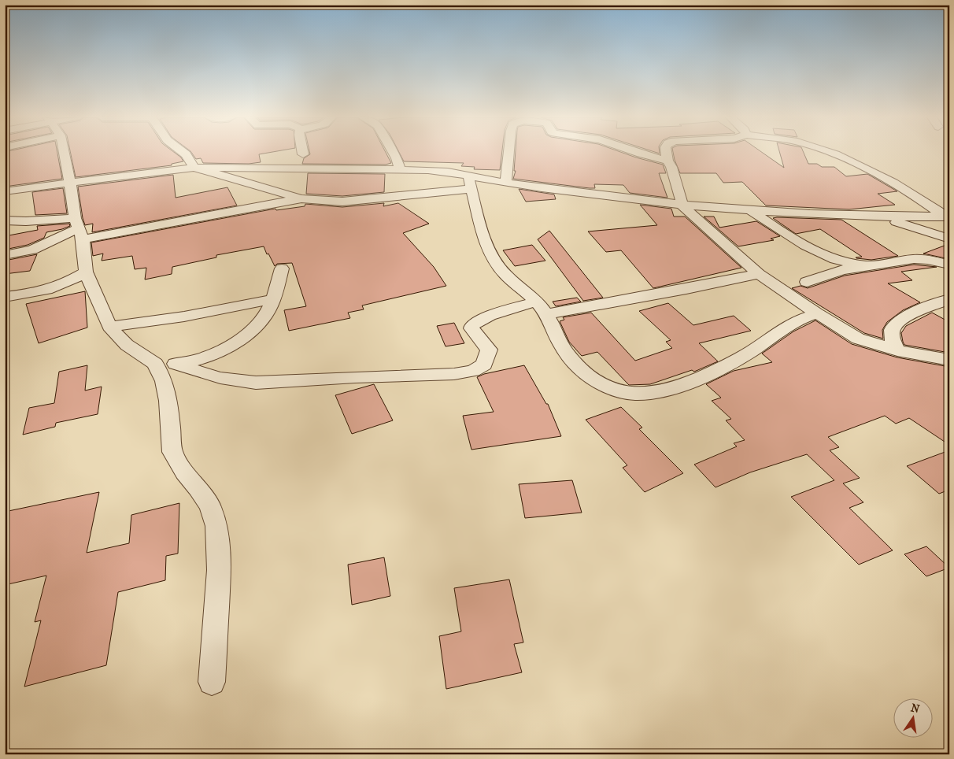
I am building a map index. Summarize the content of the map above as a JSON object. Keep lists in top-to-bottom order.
{
  "north": "top"
}
